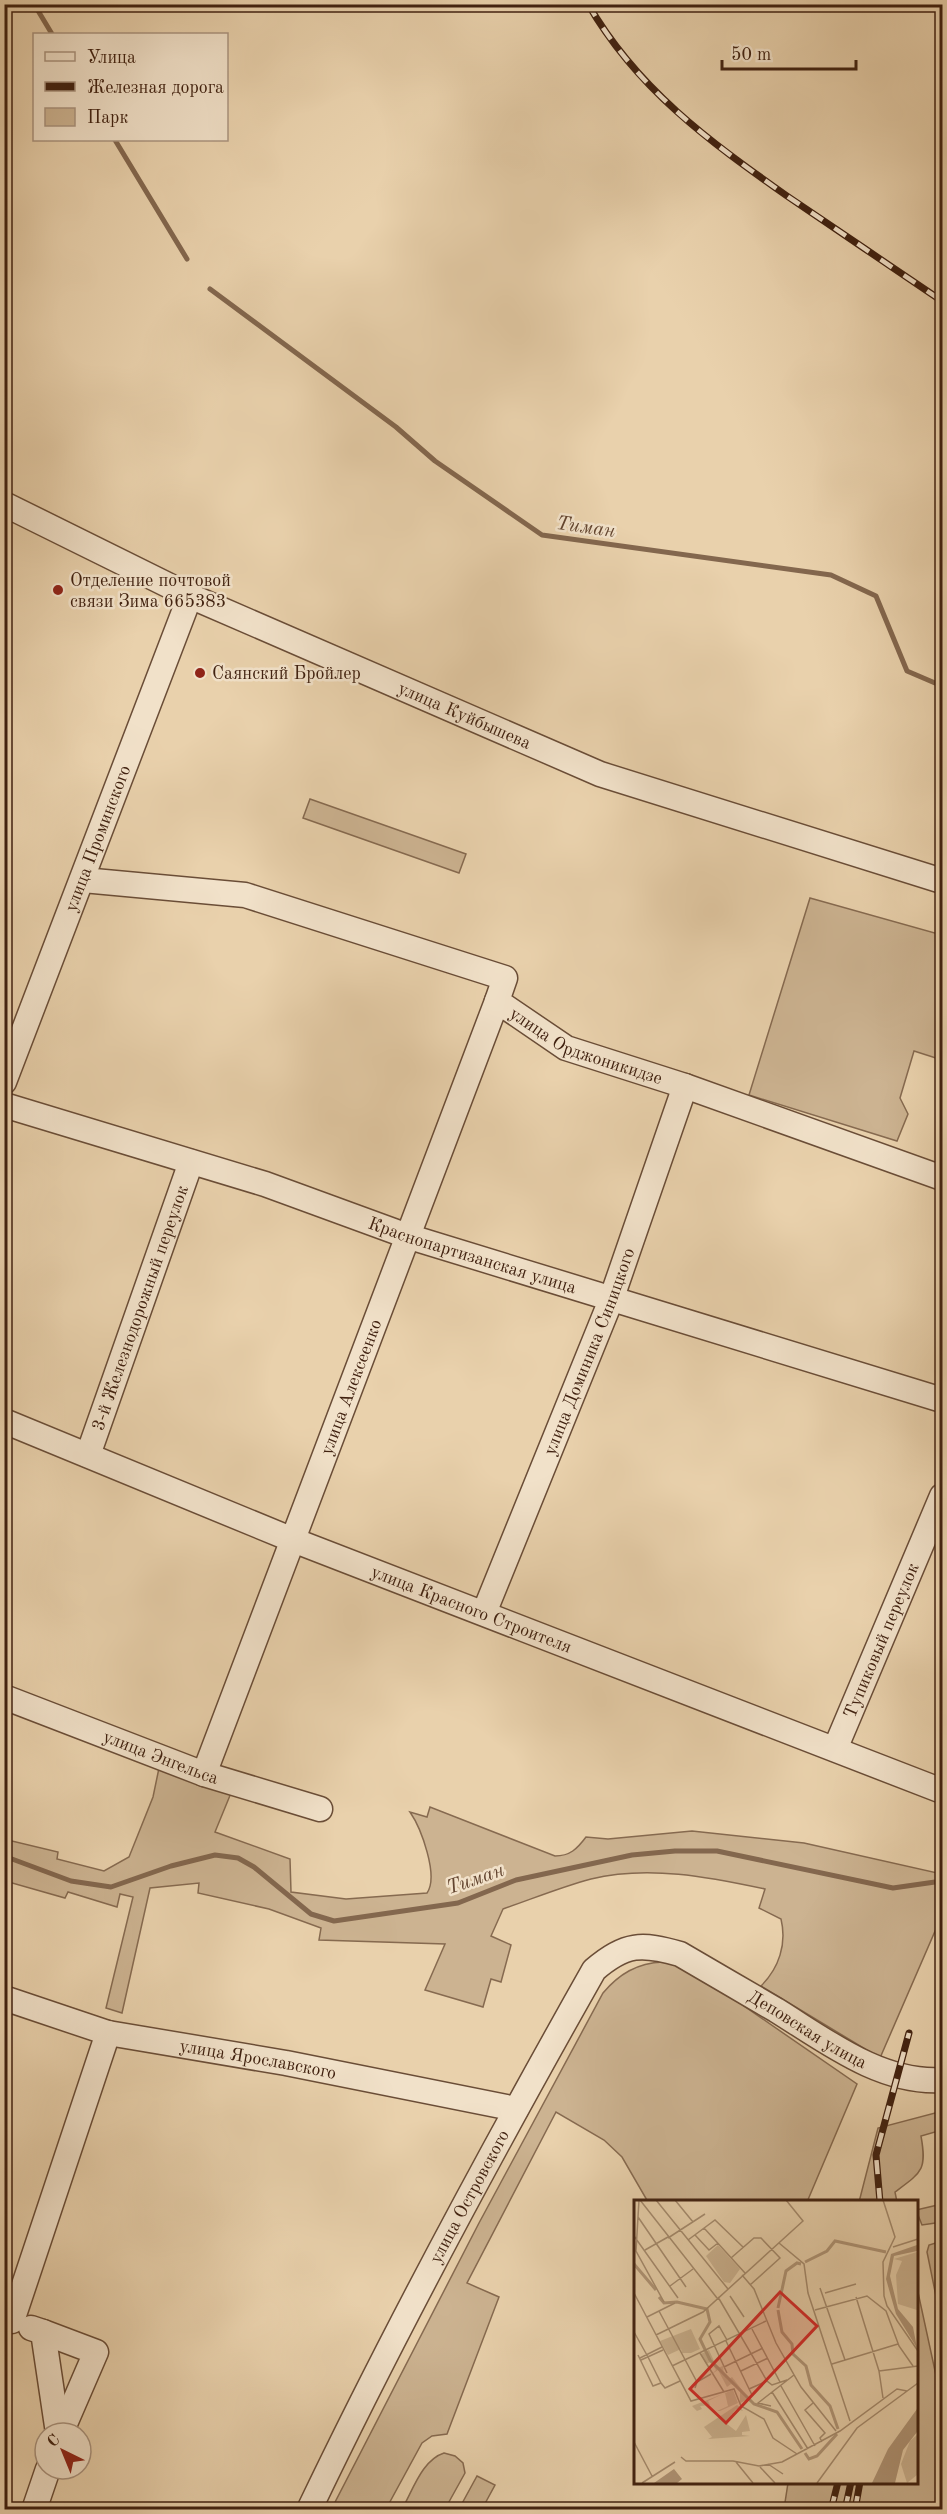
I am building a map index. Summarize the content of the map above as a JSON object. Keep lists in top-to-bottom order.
{
  "streets": {
    "street": [
      "улица Куйбышева",
      "улица Проминского",
      "улица Орджоникидзе",
      "Краснопартизанская улица",
      "3-й Железнодорожный переулок",
      "улица Доминика Синицкого",
      "улица Алексеенко",
      "улица Красного Строителя",
      "Тупиковый переулок",
      "улица Энгельса",
      "Деповская улица",
      "улица Ярославского",
      "улица Островского"
    ]
  },
  "crossings": [
    ["улица Куйбышева", "улица Проминского"],
    ["улица Проминского", "улица Орджоникидзе"],
    ["улица Орджоникидзе", "улица Доминика Синицкого"],
    ["улица Орджоникидзе", "улица Алексеенко"],
    ["Краснопартизанская улица", "3-й Железнодорожный переулок"],
    ["Краснопартизанская улица", "улица Доминика Синицкого"],
    ["Краснопартизанская улица", "улица Алексеенко"],
    ["3-й Железнодорожный переулок", "улица Красного Строителя"],
    ["улица Доминика Синицкого", "улица Красного Строителя"],
    ["улица Алексеенко", "улица Красного Строителя"],
    ["улица Алексеенко", "улица Энгельса"],
    ["улица Красного Строителя", "Тупиковый переулок"],
    ["Деповская улица", "улица Островского"],
    ["улица Ярославского", "улица Островского"]
  ],
  "water": ["Тиман"],
  "places": ["Отделение почтовой связи Зима 665383", "Саянский Бройлер"],
  "legend": ["Улица", "Железная дорога", "Парк"],
  "scale_bar": "50 m",
  "north": "top left"
}
